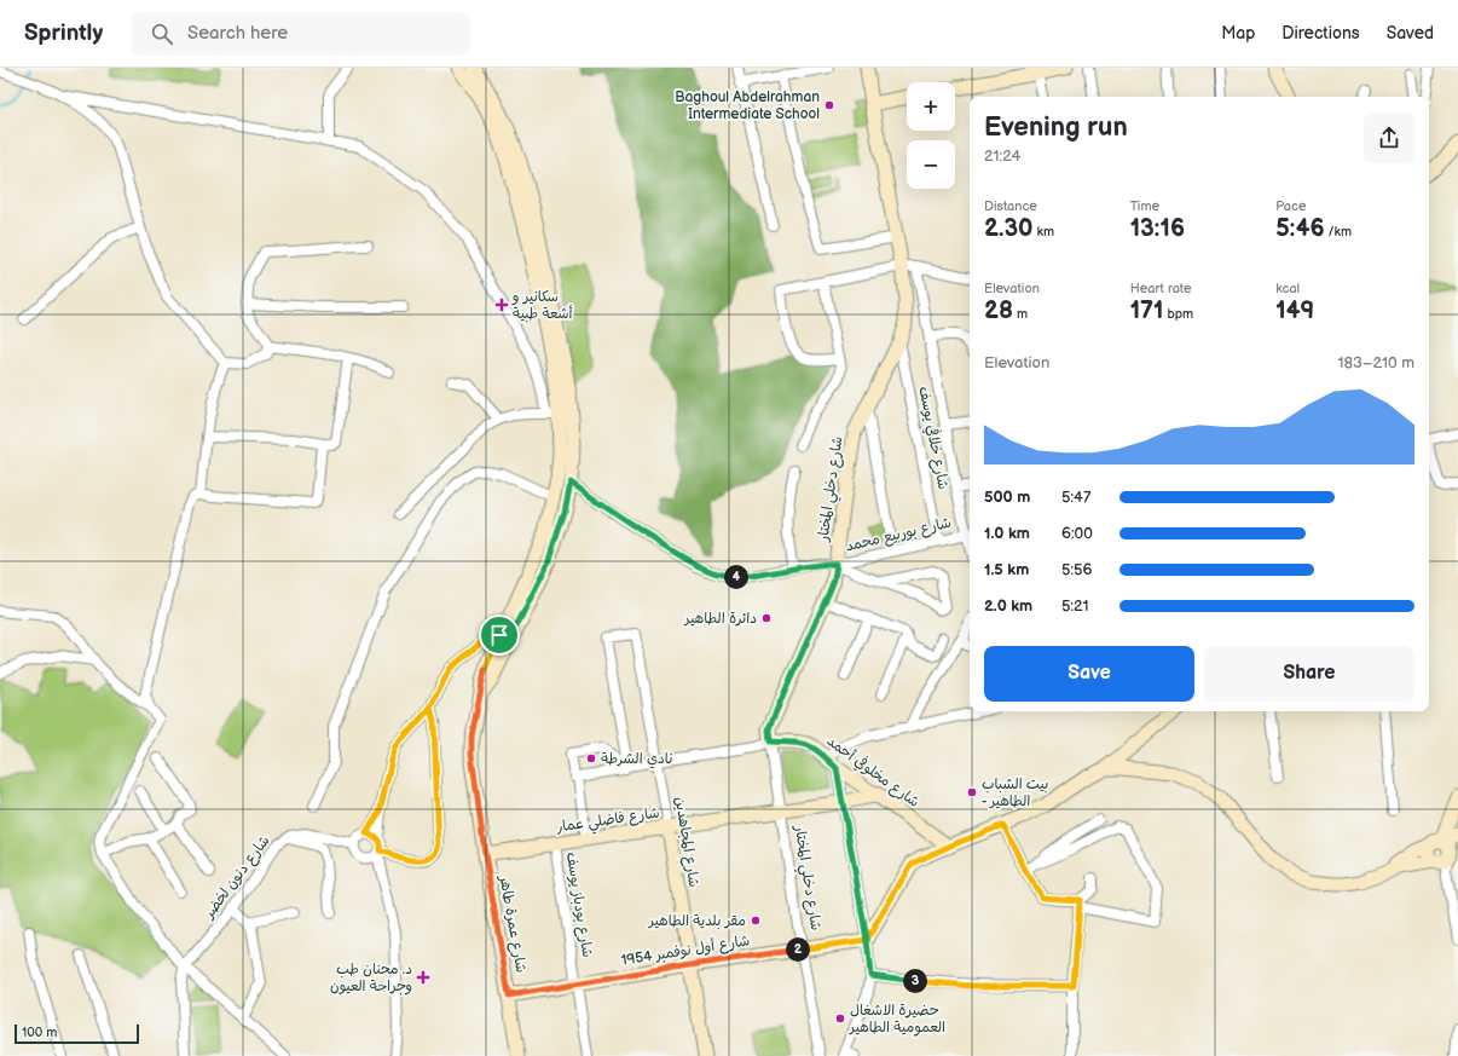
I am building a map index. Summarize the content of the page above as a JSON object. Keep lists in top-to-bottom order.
{
  "streets": {
    "main road": [
      "شارع دخلي المختار",
      "شارع مخلوفي أحمد",
      "شارع فاضلي عمار",
      "شارع المجاهدين",
      "شارع عمرة طاهر",
      "شارع أول نوفمبر 1954"
    ],
    "street": [
      "شارع خلافي يوسف",
      "شارع بوربيع محمد",
      "شارع دنون لخضر",
      "شارع بودباز يوسف"
    ]
  },
  "crossings": [
    ["شارع خلافي يوسف", "شارع دخلي المختار"],
    ["شارع خلافي يوسف", "شارع بوربيع محمد"],
    ["شارع دخلي المختار", "شارع بوربيع محمد"],
    ["شارع دخلي المختار", "شارع مخلوفي أحمد"],
    ["شارع دخلي المختار", "شارع فاضلي عمار"],
    ["شارع دخلي المختار", "شارع أول نوفمبر 1954"],
    ["شارع مخلوفي أحمد", "شارع فاضلي عمار"],
    ["شارع فاضلي عمار", "شارع المجاهدين"],
    ["شارع فاضلي عمار", "شارع بودباز يوسف"],
    ["شارع فاضلي عمار", "شارع عمرة طاهر"],
    ["شارع المجاهدين", "شارع أول نوفمبر 1954"],
    ["شارع بودباز يوسف", "شارع أول نوفمبر 1954"],
    ["شارع عمرة طاهر", "شارع أول نوفمبر 1954"]
  ],
  "places": {
    "other": [
      "Baghoul Abdelrahman Intermediate School",
      "دائرة الطاهير",
      "نادي الشرطة",
      "بيت الشباب - الطاهير",
      "مقر بلدية الطاهير",
      "حضيرة الاشغال العمومية الطاهير"
    ],
    "health": ["سكانير و أشعة طبية", "د. محنان طب وجراحة العيون"]
  },
  "scale_bar": "100 m",
  "page": {
    "header": "Sprintly",
    "search": "Search here",
    "nav": ["Map", "Directions", "Saved"],
    "map_buttons": ["+", "−"],
    "heading": ["Evening run", "21:24"],
    "stats": [
      ["Distance", "2.30 km"],
      ["Time", "13:16"],
      ["Pace", "5:46 /km"],
      ["Elevation", "28 m"],
      ["Heart rate", "171 bpm"],
      ["kcal", "149"]
    ],
    "chart": ["Elevation", "183–210 m"],
    "list": [
      {
        "name": "500 m",
        "note": "5:47"
      },
      {
        "name": "1.0 km",
        "note": "6:00"
      },
      {
        "name": "1.5 km",
        "note": "5:56"
      },
      {
        "name": "2.0 km",
        "note": "5:21"
      }
    ],
    "pins": ["4", "2", "3"],
    "buttons": ["Save", "Share"],
    "scale": "100 m"
  }
}
